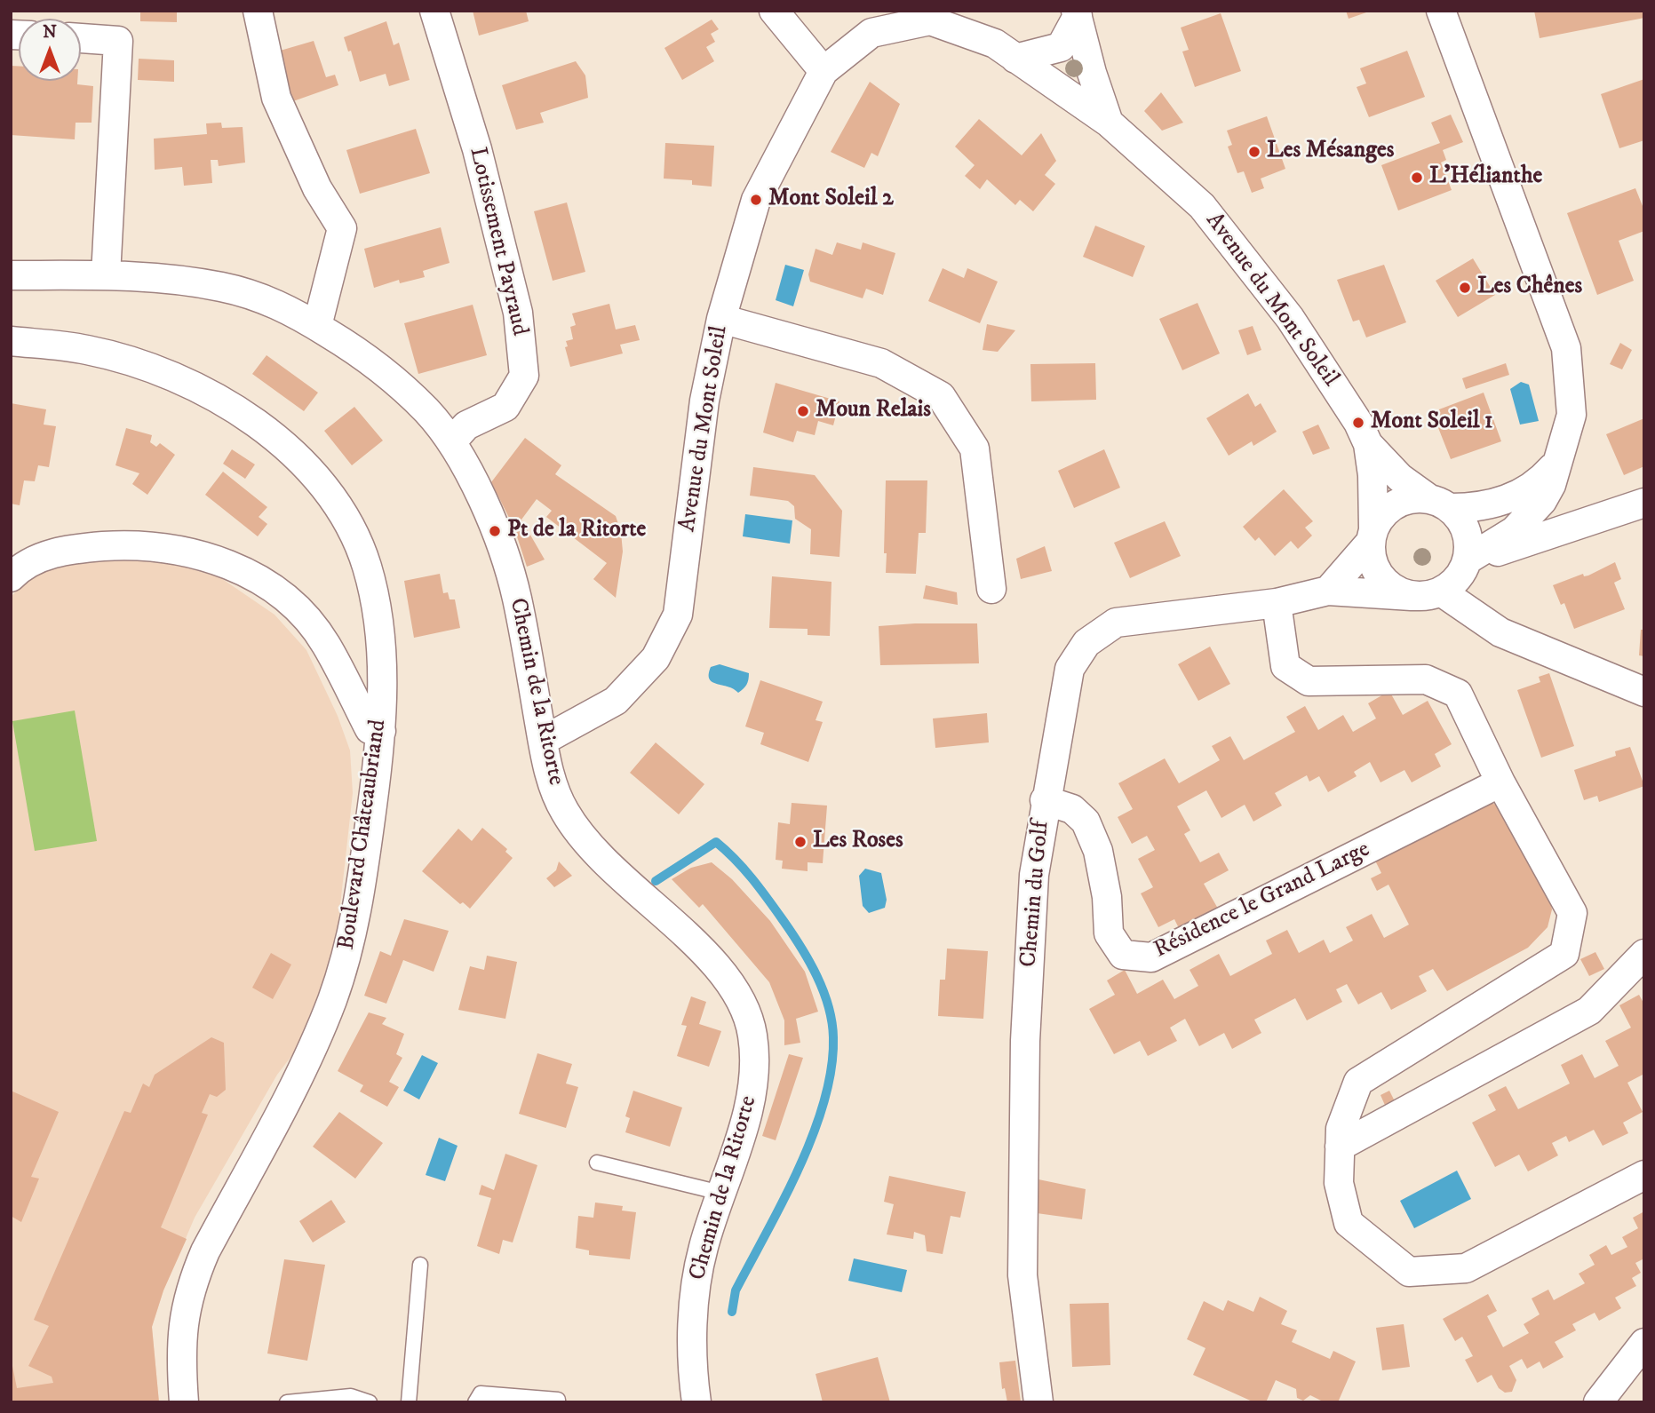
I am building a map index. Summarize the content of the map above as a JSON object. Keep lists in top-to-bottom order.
{
  "streets": {
    "street": [
      "Lotissement Payraud",
      "Avenue du Mont Soleil",
      "Chemin de la Ritorte",
      "Boulevard Châteaubriand",
      "Chemin du Golf",
      "Résidence le Grand Large"
    ]
  },
  "crossings": [
    ["Lotissement Payraud", "Chemin de la Ritorte"],
    ["Avenue du Mont Soleil", "Chemin de la Ritorte"],
    ["Avenue du Mont Soleil", "Chemin du Golf"],
    ["Chemin du Golf", "Résidence le Grand Large"]
  ],
  "places": [
    "Les Mésanges",
    "L'Hélianthe",
    "Mont Soleil 2",
    "Les Chênes",
    "Moun Relais",
    "Mont Soleil 1",
    "Pt de la Ritorte",
    "Les Roses"
  ],
  "north": "top"
}
